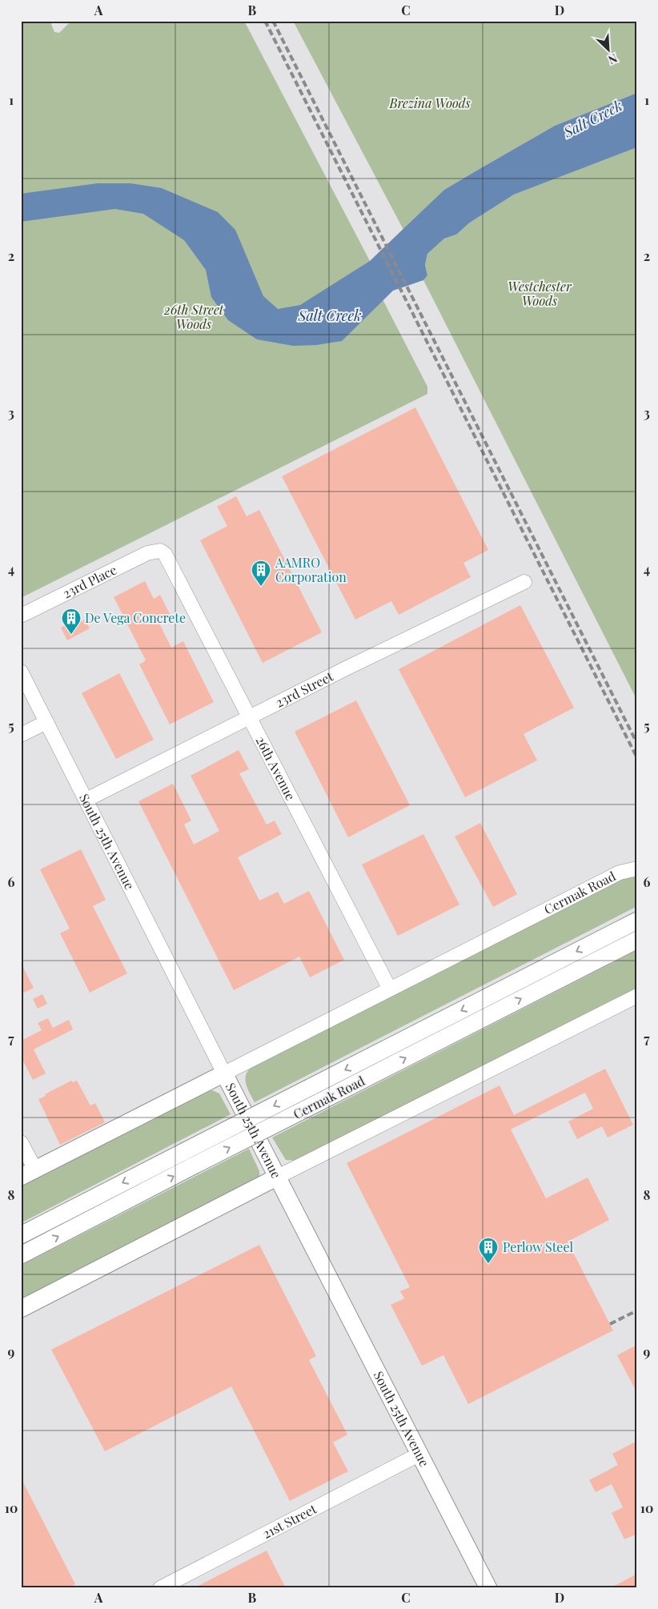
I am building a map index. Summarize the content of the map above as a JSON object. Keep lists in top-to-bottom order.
{
  "streets": {
    "main road": ["South 25th Avenue", "Cermak Road"],
    "street": [
      "23rd Place",
      "23rd Street",
      "26th Avenue",
      "21st Street"
    ]
  },
  "crossings": [
    ["23rd Place", "26th Avenue"],
    ["23rd Street", "26th Avenue"],
    ["23rd Street", "South 25th Avenue"],
    ["26th Avenue", "Cermak Road"],
    ["South 25th Avenue", "Cermak Road"],
    ["South 25th Avenue", "21st Street"]
  ],
  "water": ["Salt Creek"],
  "parks": ["Brezina Woods", "Westchester Woods", "26th Street Woods"],
  "places": {
    "building": ["AAMRO Corporation", "De Vega Concrete", "Perlow Steel"]
  },
  "north": "bottom right",
  "grid": {
    "columns": [
      "A",
      "B",
      "C",
      "D"
    ],
    "rows": [
      "1",
      "2",
      "3",
      "4",
      "5",
      "6",
      "7",
      "8",
      "9",
      "10"
    ]
  }
}
